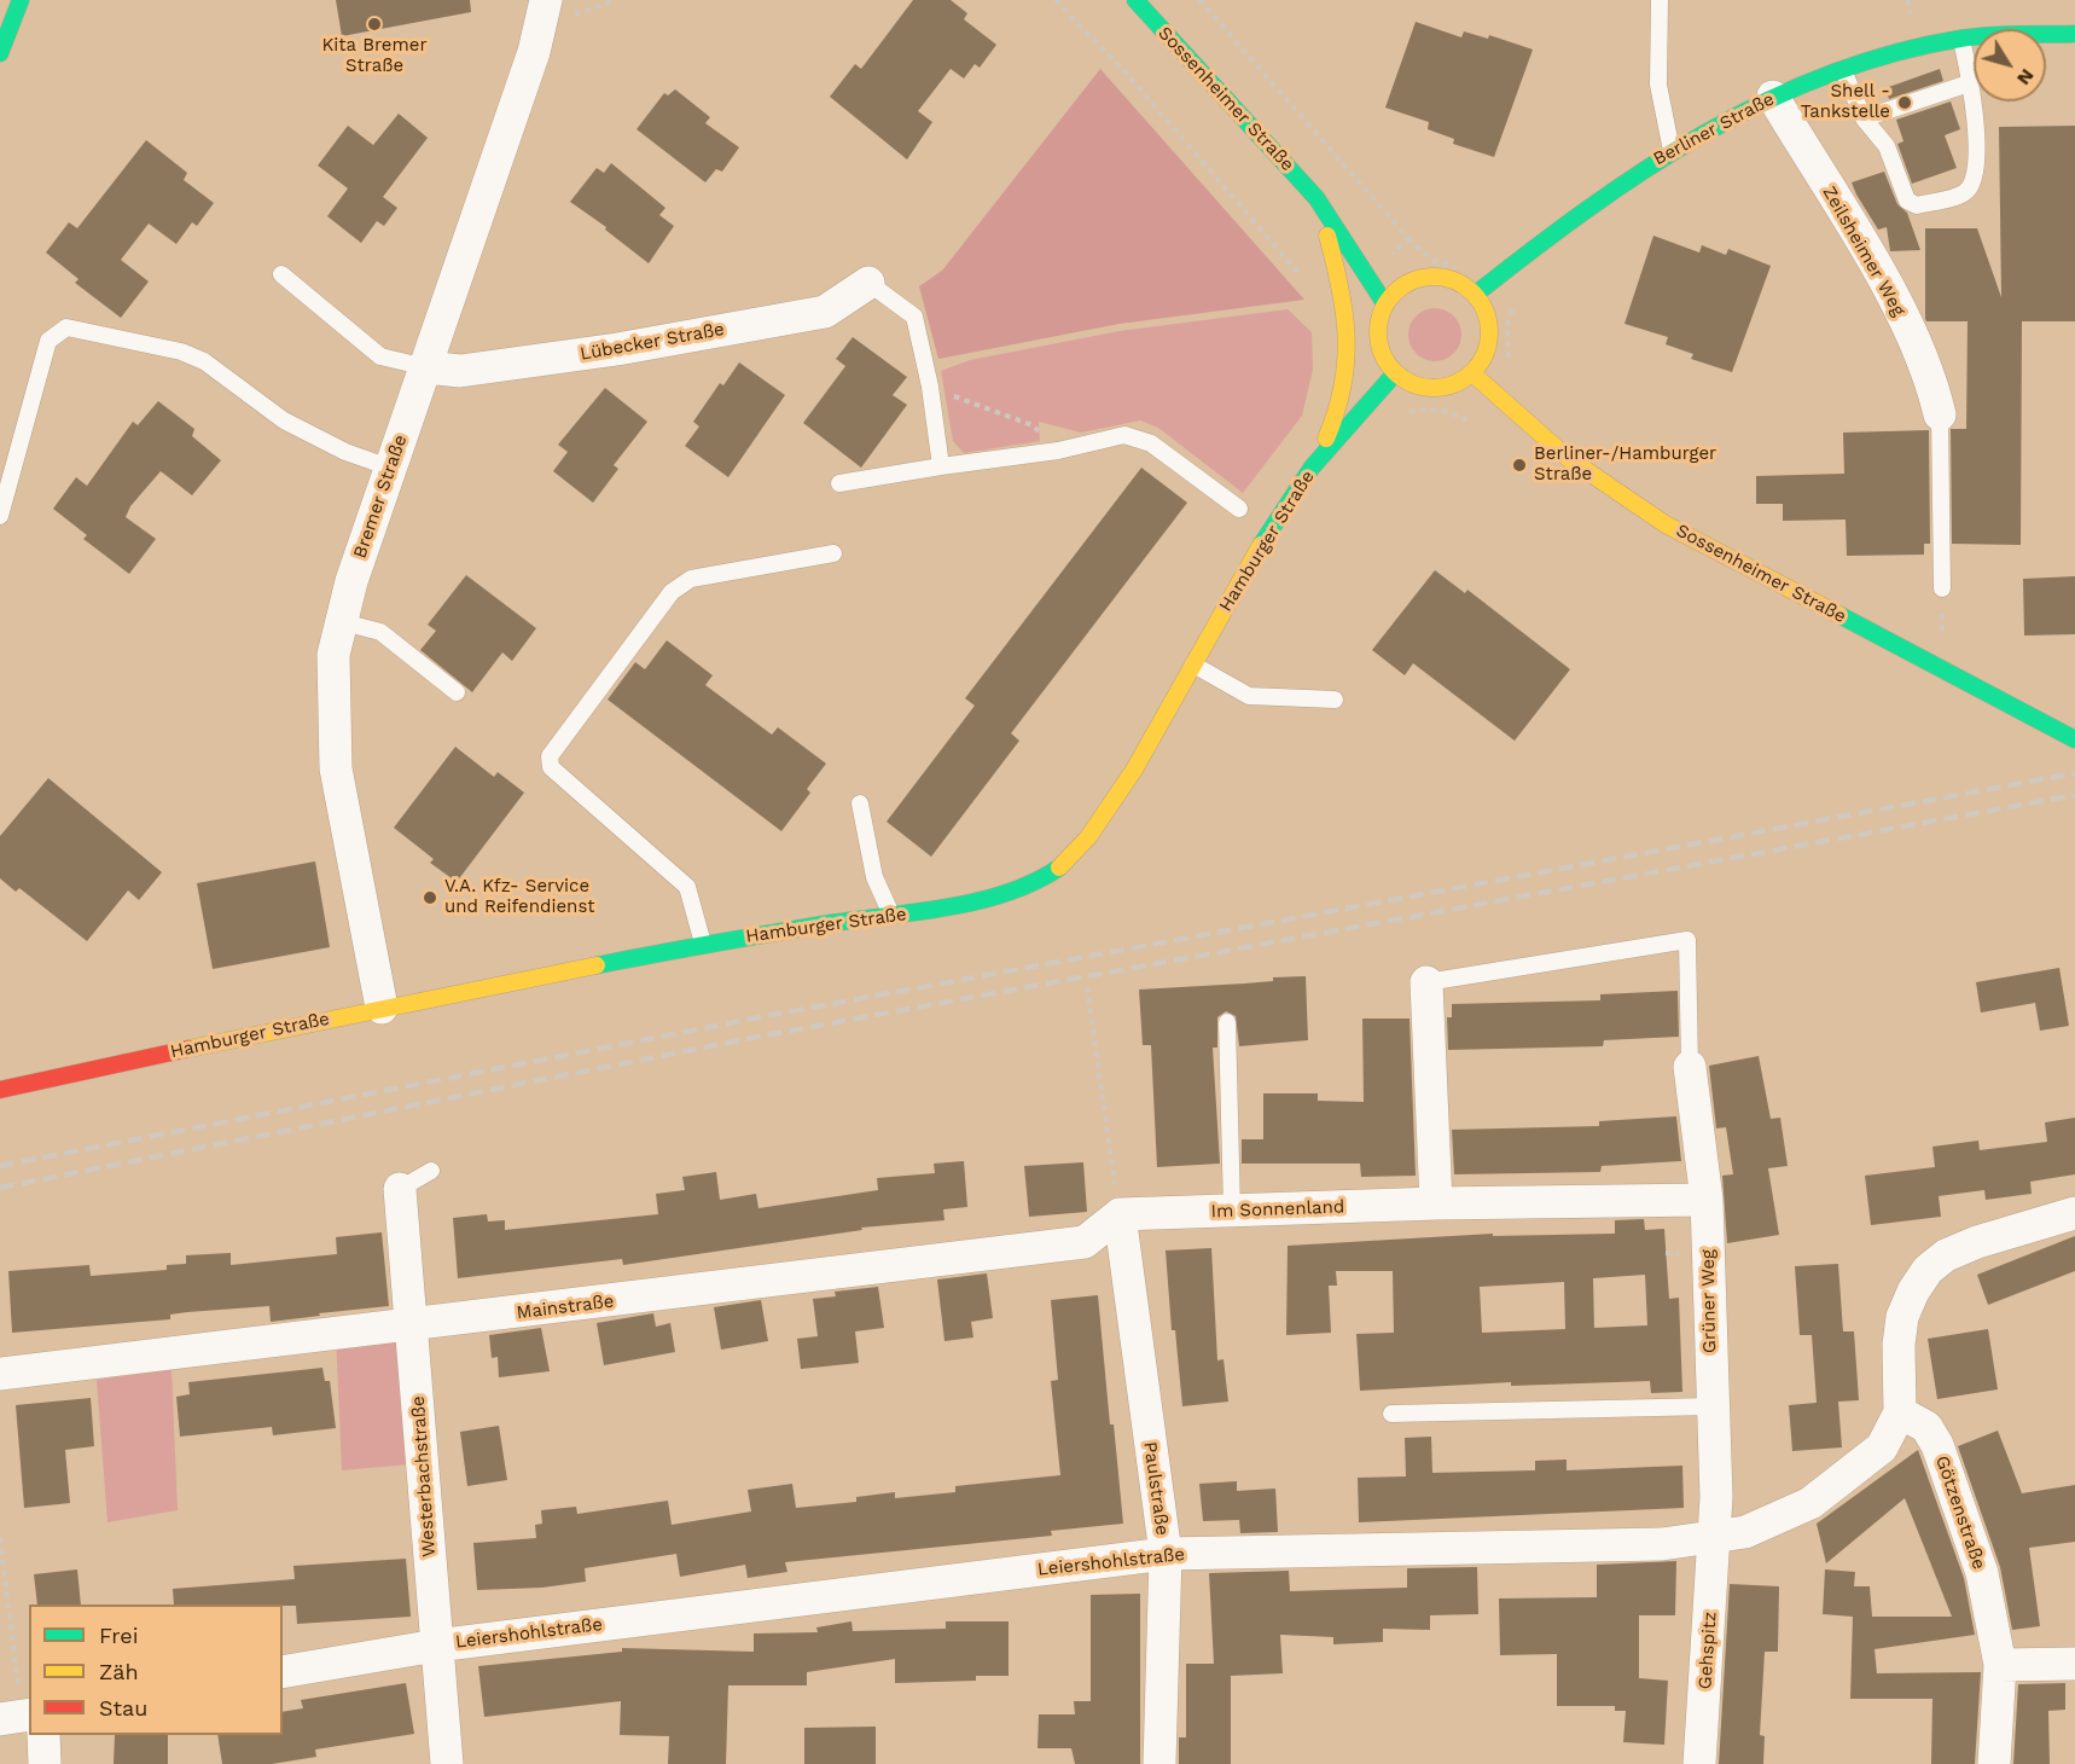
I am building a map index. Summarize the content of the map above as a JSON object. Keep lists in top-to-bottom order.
{
  "streets": {
    "main road": ["Sossenheimer Straße", "Berliner Straße", "Hamburger Straße"],
    "street": [
      "Zeilsheimer Weg",
      "Lübecker Straße",
      "Bremer Straße",
      "Im Sonnenland",
      "Grüner Weg",
      "Mainstraße",
      "Westerbachstraße",
      "Paulstraße",
      "Götzenstraße",
      "Leiershohlstraße",
      "Gehspitz"
    ]
  },
  "crossings": [
    ["Sossenheimer Straße", "Berliner Straße"],
    ["Sossenheimer Straße", "Hamburger Straße"],
    ["Berliner Straße", "Zeilsheimer Weg"],
    ["Berliner Straße", "Hamburger Straße"],
    ["Lübecker Straße", "Bremer Straße"],
    ["Bremer Straße", "Hamburger Straße"],
    ["Im Sonnenland", "Grüner Weg"],
    ["Im Sonnenland", "Mainstraße"],
    ["Im Sonnenland", "Paulstraße"],
    ["Grüner Weg", "Leiershohlstraße"],
    ["Grüner Weg", "Gehspitz"],
    ["Mainstraße", "Westerbachstraße"],
    ["Mainstraße", "Paulstraße"],
    ["Westerbachstraße", "Leiershohlstraße"],
    ["Paulstraße", "Leiershohlstraße"],
    ["Götzenstraße", "Leiershohlstraße"],
    ["Leiershohlstraße", "Gehspitz"]
  ],
  "places": [
    "Kita Bremer Straße",
    "Shell - Tankstelle",
    "Berliner-/Hamburger Straße",
    "V.A. Kfz- Service und Reifendienst"
  ],
  "legend": ["Frei", "Zäh", "Stau"],
  "north": "bottom right"
}
